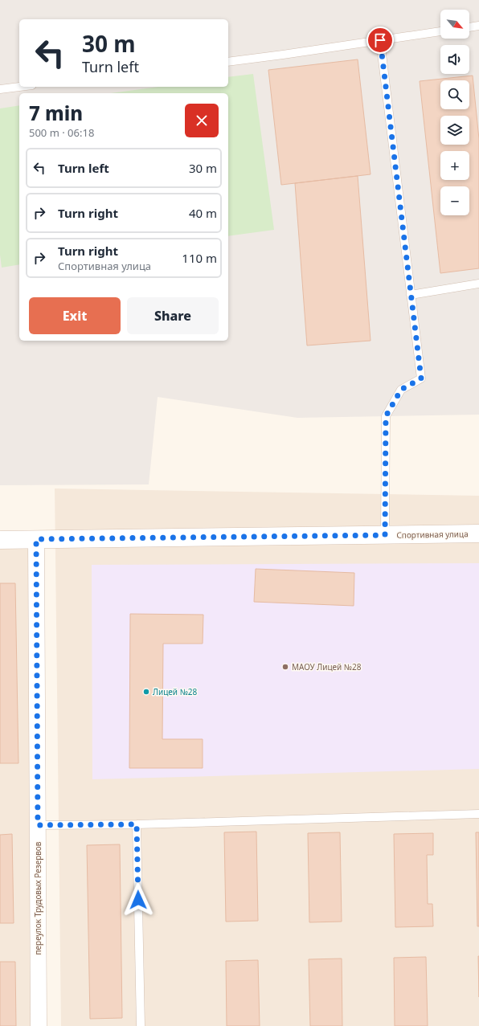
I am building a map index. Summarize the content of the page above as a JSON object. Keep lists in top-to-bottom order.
{
  "streets": {
    "street": ["Спортивная улица", "переулок Трудовых Резервов"]
  },
  "crossings": [
    ["Спортивная улица", "переулок Трудовых Резервов"]
  ],
  "places": ["МАОУ Лицей №28", "Лицей №28"],
  "north": "bottom right",
  "page": {
    "map_buttons": ["+", "−"],
    "turn": ["30 m", "Turn left"],
    "heading": ["7 min", "500 m · 06:18"],
    "list": [
      {
        "name": "Turn left",
        "value": "30 m"
      },
      {
        "name": "Turn right",
        "value": "40 m"
      },
      {
        "name": "Turn right",
        "note": "Спортивная улица",
        "value": "110 m"
      }
    ],
    "buttons": ["Exit", "Share"]
  }
}
